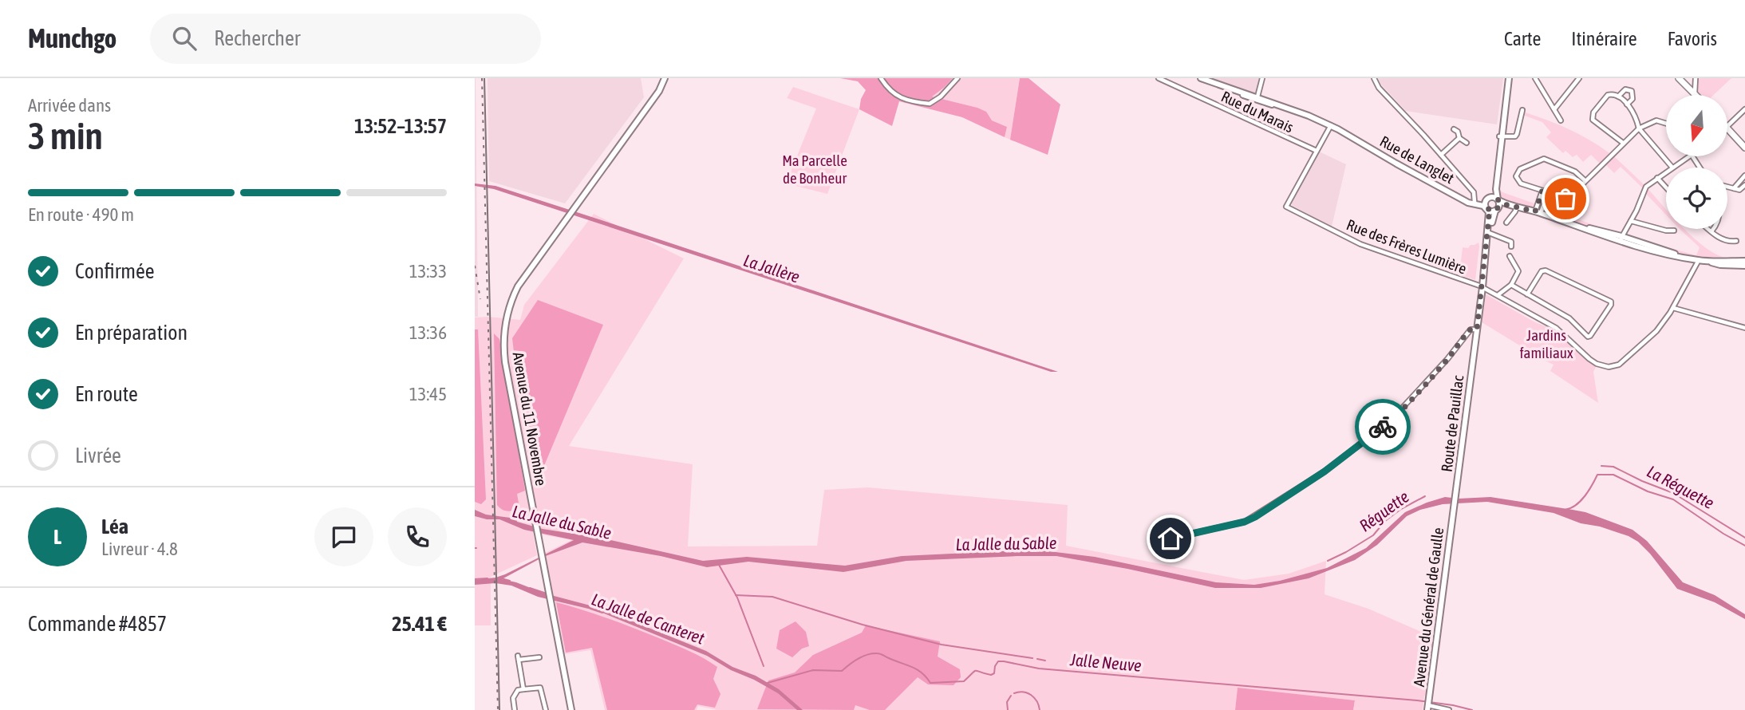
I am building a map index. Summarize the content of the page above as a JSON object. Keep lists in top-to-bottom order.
{
  "streets": {
    "main road": [
      "Rue de Langlet",
      "Avenue du 11 Novembre",
      "Route de Pauillac",
      "Avenue du Général de Gaulle"
    ],
    "street": ["Rue du Marais", "Rue des Frères Lumière"]
  },
  "crossings": [
    ["Rue du Marais", "Rue des Frères Lumière"],
    ["Rue de Langlet", "Rue des Frères Lumière"],
    ["Rue de Langlet", "Route de Pauillac"],
    ["Rue des Frères Lumière", "Route de Pauillac"],
    ["Route de Pauillac", "Avenue du Général de Gaulle"]
  ],
  "water": [
    "La Jallère",
    "La Réguette",
    "Réguette",
    "La Jalle du Sable",
    "La Jalle de Canteret",
    "Jalle Neuve"
  ],
  "parks": ["Ma Parcelle de Bonheur", "Jardins familiaux"],
  "north": "bottom",
  "page": {
    "header": "Munchgo",
    "search": "Rechercher",
    "nav": ["Carte", "Itinéraire", "Favoris"],
    "heading": ["3 min", "Arrivée dans", "13:52–13:57"],
    "panel": [
      "Léa",
      "Livreur · 4.8",
      "Commande #4857",
      "25.41 €"
    ],
    "bar": "En route · 490 m",
    "list": [
      ["Confirmée", "13:33"],
      ["En préparation", "13:36"],
      ["En route", "13:45"],
      "Livrée"
    ],
    "round": "L"
  }
}
